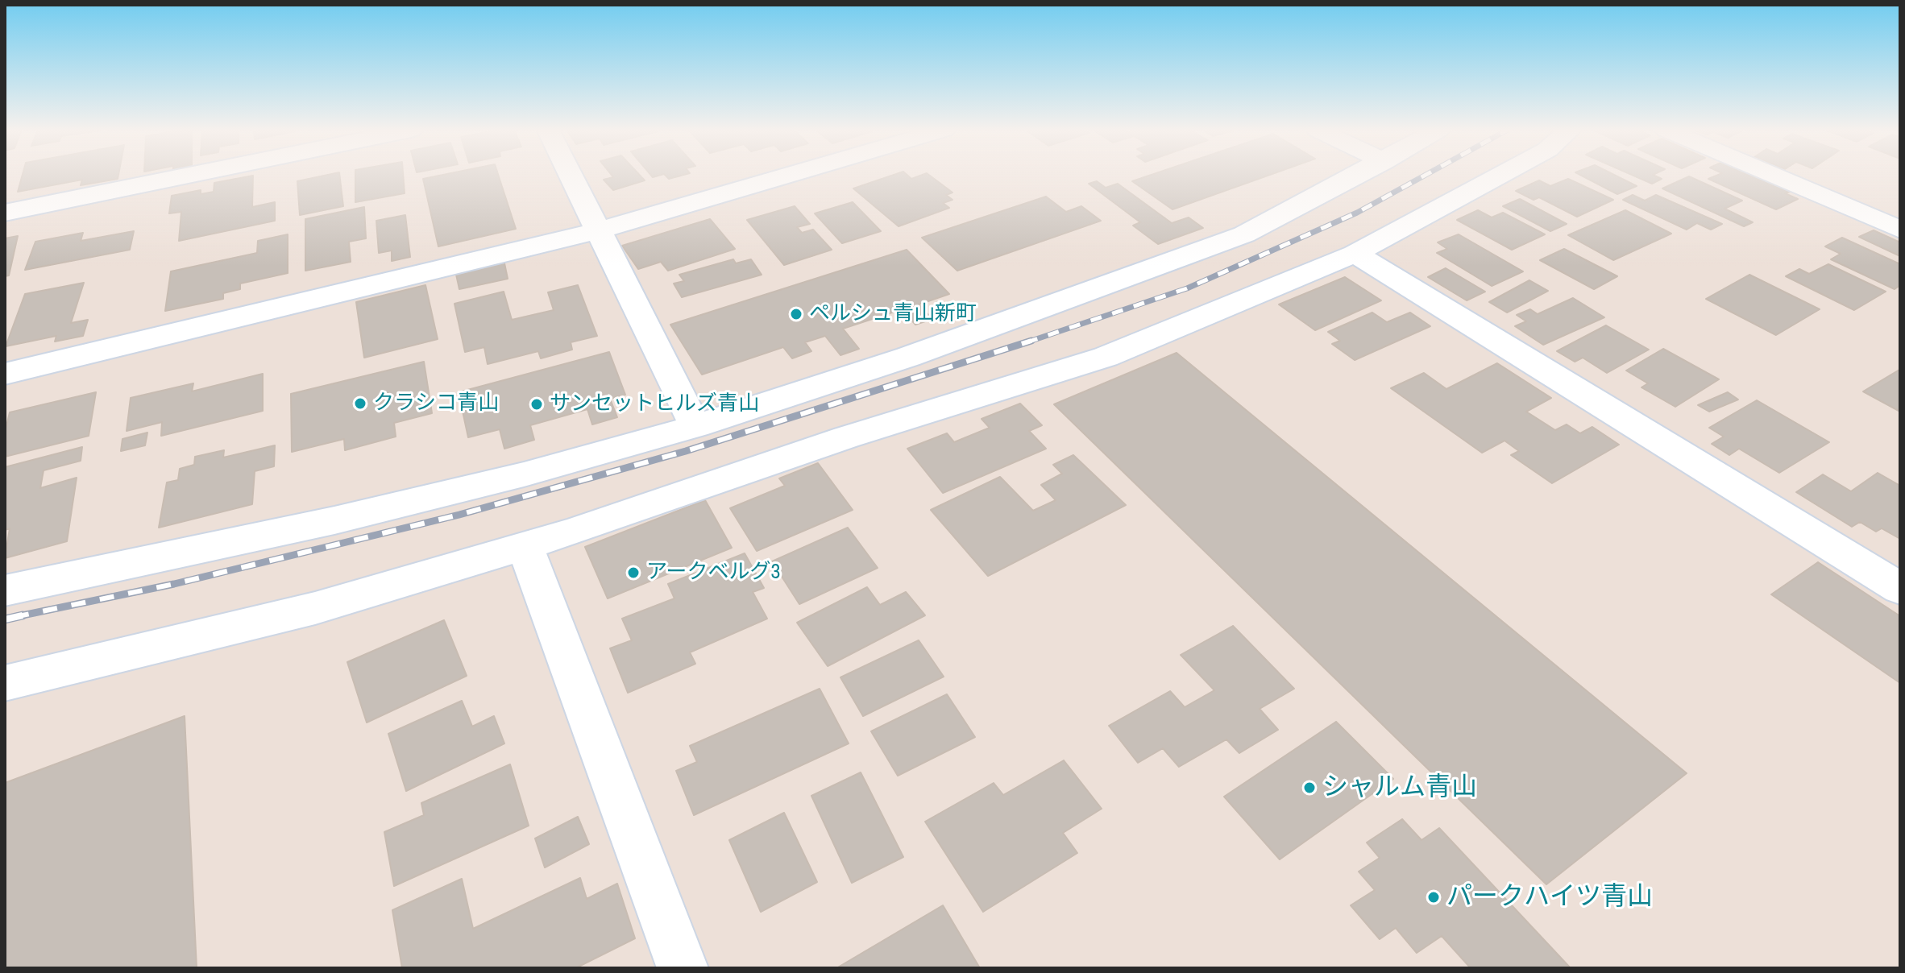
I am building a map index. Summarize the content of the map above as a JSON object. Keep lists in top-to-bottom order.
{
  "places": [
    "ペルシュ青山新町",
    "クラシコ青山",
    "サンセットヒルズ青山",
    "アークベルグ3",
    "シャルム青山",
    "パークハイツ青山"
  ]
}
